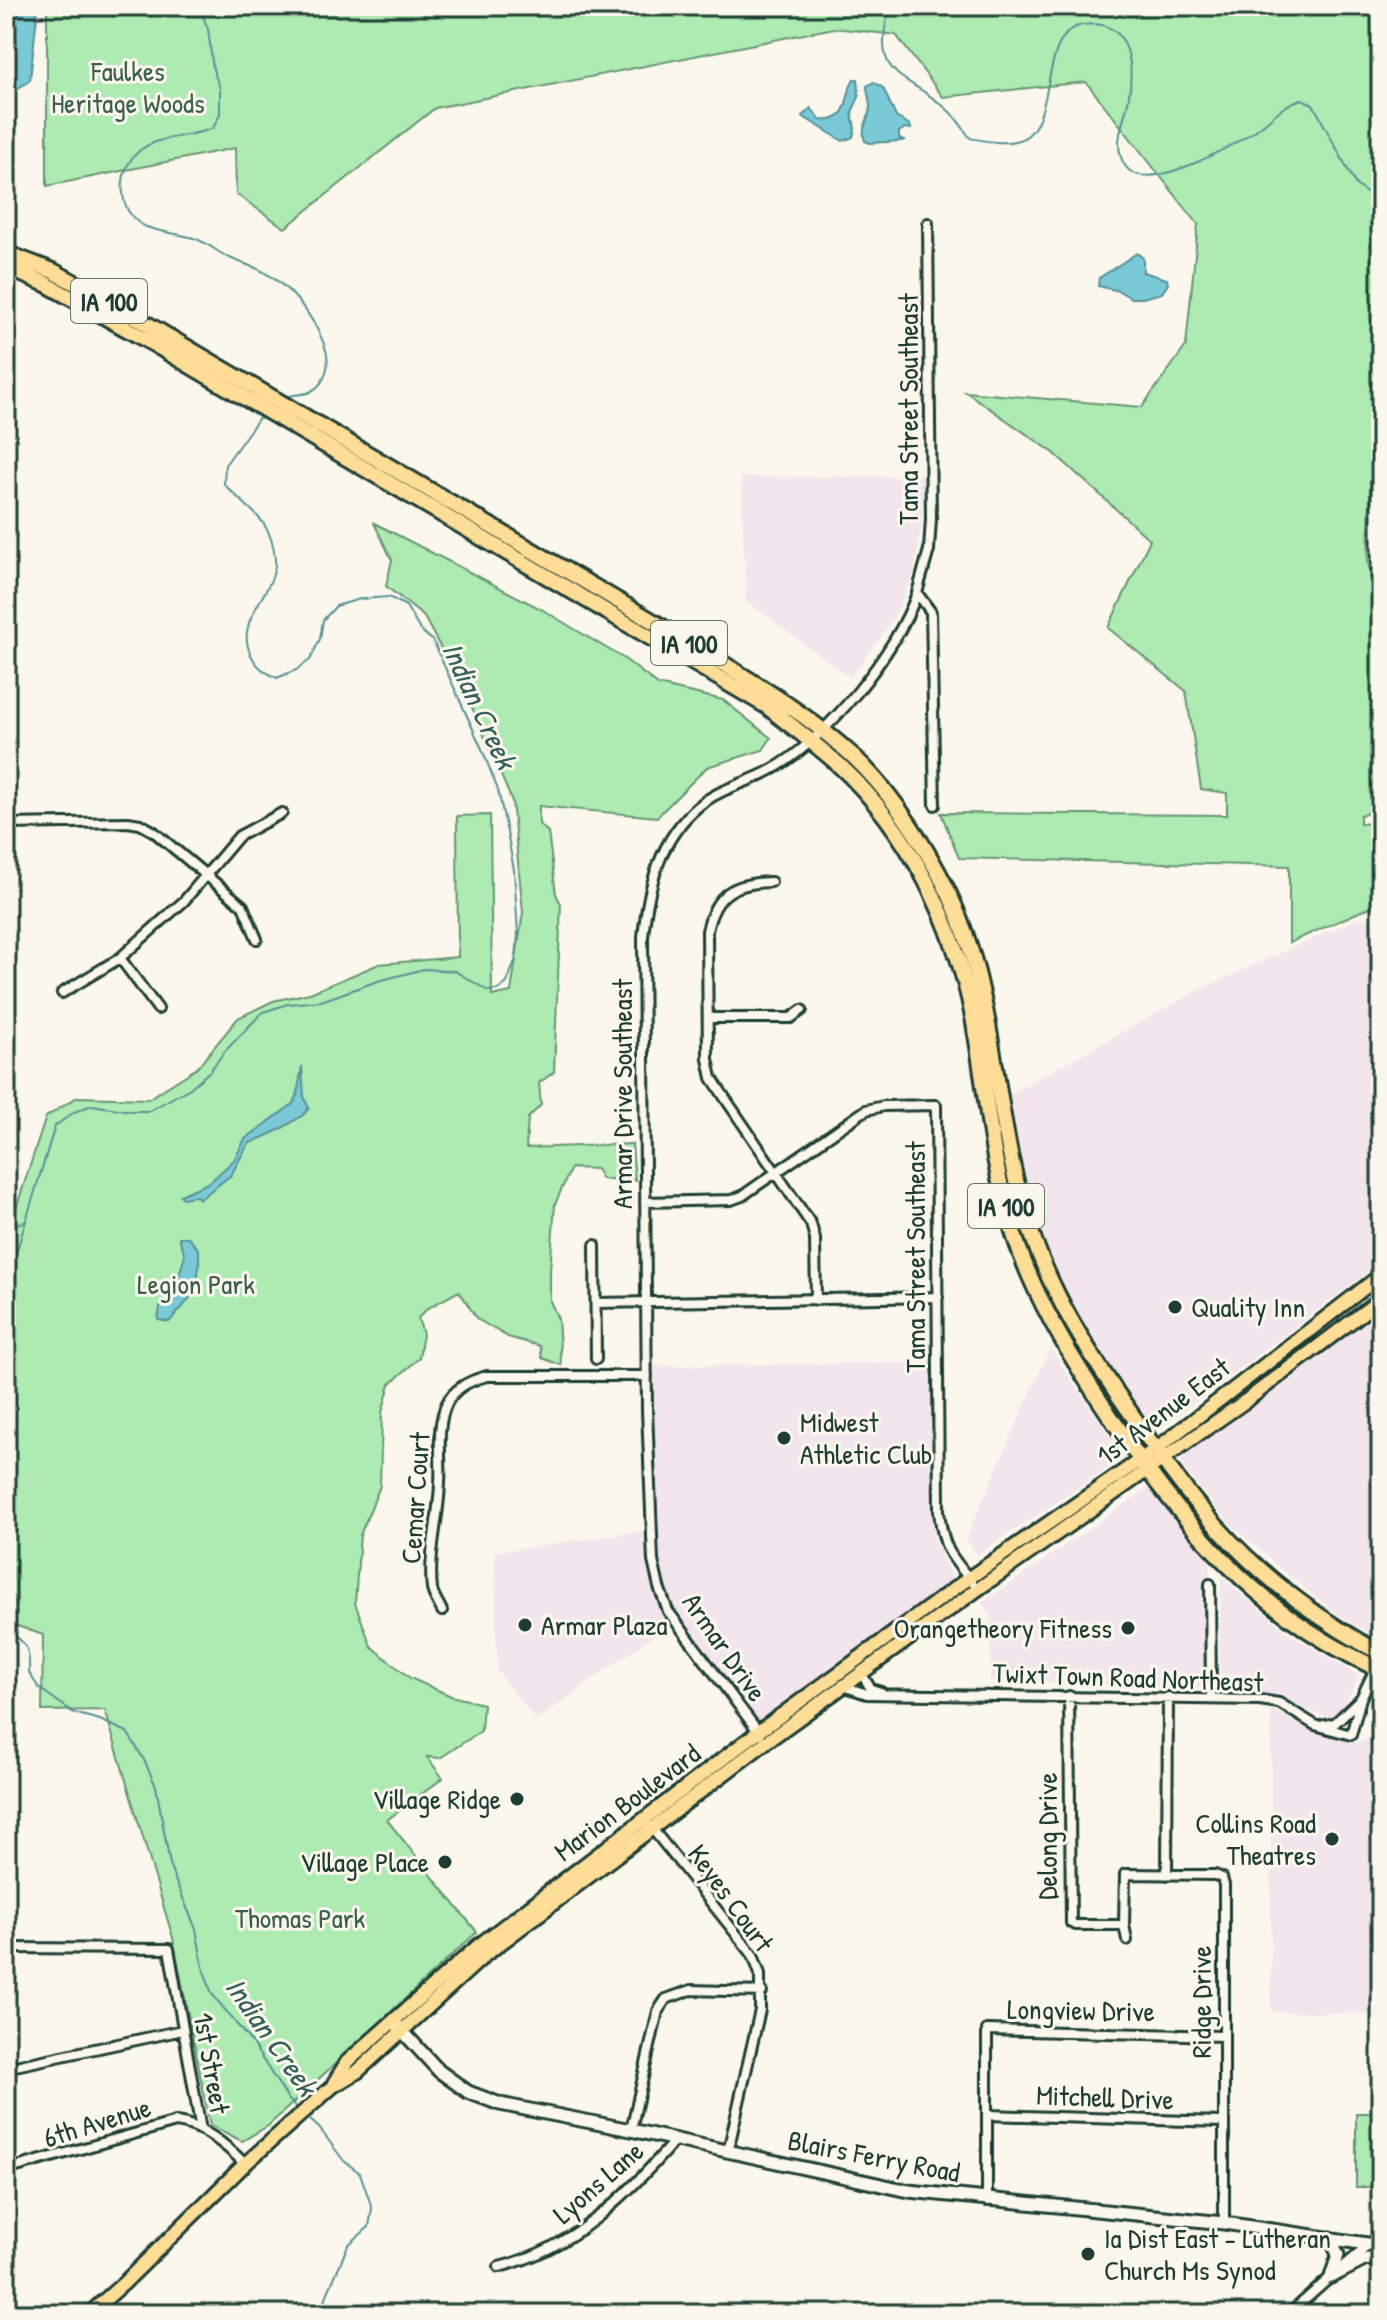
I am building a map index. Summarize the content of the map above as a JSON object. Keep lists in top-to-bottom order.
{
  "streets": {
    "highway": ["IA 100"],
    "main road": ["1st Avenue East", "Marion Boulevard", "Blairs Ferry Road"],
    "street": [
      "Tama Street Southeast",
      "Armar Drive Southeast",
      "Cemar Court",
      "Armar Drive",
      "Twixt Town Road Northeast",
      "Delong Drive",
      "Keyes Court",
      "Ridge Drive",
      "Longview Drive",
      "1st Street",
      "Mitchell Drive",
      "6th Avenue",
      "Lyons Lane"
    ]
  },
  "crossings": [
    ["IA 100", "Tama Street Southeast"],
    ["IA 100", "Armar Drive Southeast"],
    ["IA 100", "1st Avenue East"],
    ["IA 100", "Twixt Town Road Northeast"],
    ["Tama Street Southeast", "Armar Drive Southeast"],
    ["Tama Street Southeast", "1st Avenue East"],
    ["Tama Street Southeast", "Marion Boulevard"],
    ["Armar Drive Southeast", "Cemar Court"],
    ["Armar Drive Southeast", "Armar Drive"],
    ["1st Avenue East", "Marion Boulevard"],
    ["Armar Drive", "Marion Boulevard"],
    ["Twixt Town Road Northeast", "Marion Boulevard"],
    ["Twixt Town Road Northeast", "Delong Drive"],
    ["Marion Boulevard", "Keyes Court"],
    ["Marion Boulevard", "1st Street"],
    ["Marion Boulevard", "Blairs Ferry Road"],
    ["Delong Drive", "Ridge Drive"],
    ["Keyes Court", "Blairs Ferry Road"],
    ["Ridge Drive", "Longview Drive"],
    ["Ridge Drive", "Mitchell Drive"],
    ["Ridge Drive", "Blairs Ferry Road"],
    ["Longview Drive", "Mitchell Drive"],
    ["1st Street", "6th Avenue"],
    ["Blairs Ferry Road", "Lyons Lane"]
  ],
  "water": ["Indian Creek"],
  "parks": ["Faulkes Heritage Woods", "Legion Park", "Thomas Park"],
  "places": [
    "Quality Inn",
    "Midwest Athletic Club",
    "Armar Plaza",
    "Orangetheory Fitness",
    "Village Ridge",
    "Collins Road Theatres",
    "Village Place",
    "Ia Dist East - Lutheran Church Ms Synod"
  ]
}
